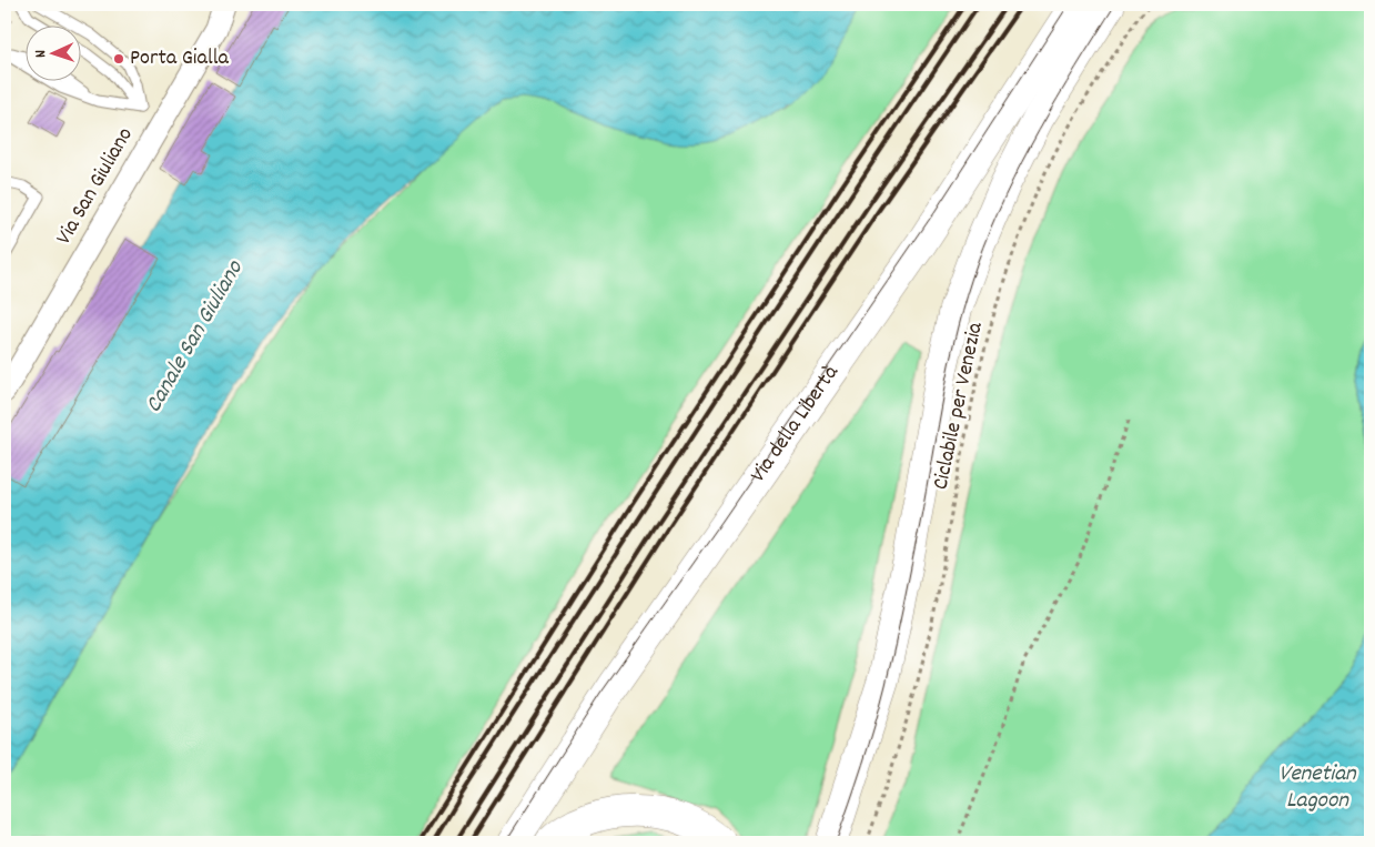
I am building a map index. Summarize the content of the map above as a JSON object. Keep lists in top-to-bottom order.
{
  "streets": {
    "highway": ["Via della Libertà"],
    "street": ["Via San Giuliano"],
    "path": ["Ciclabile per Venezia"]
  },
  "water": ["Canale San Giuliano", "Venetian Lagoon"],
  "places": ["Porta Gialla"],
  "north": "left"
}
